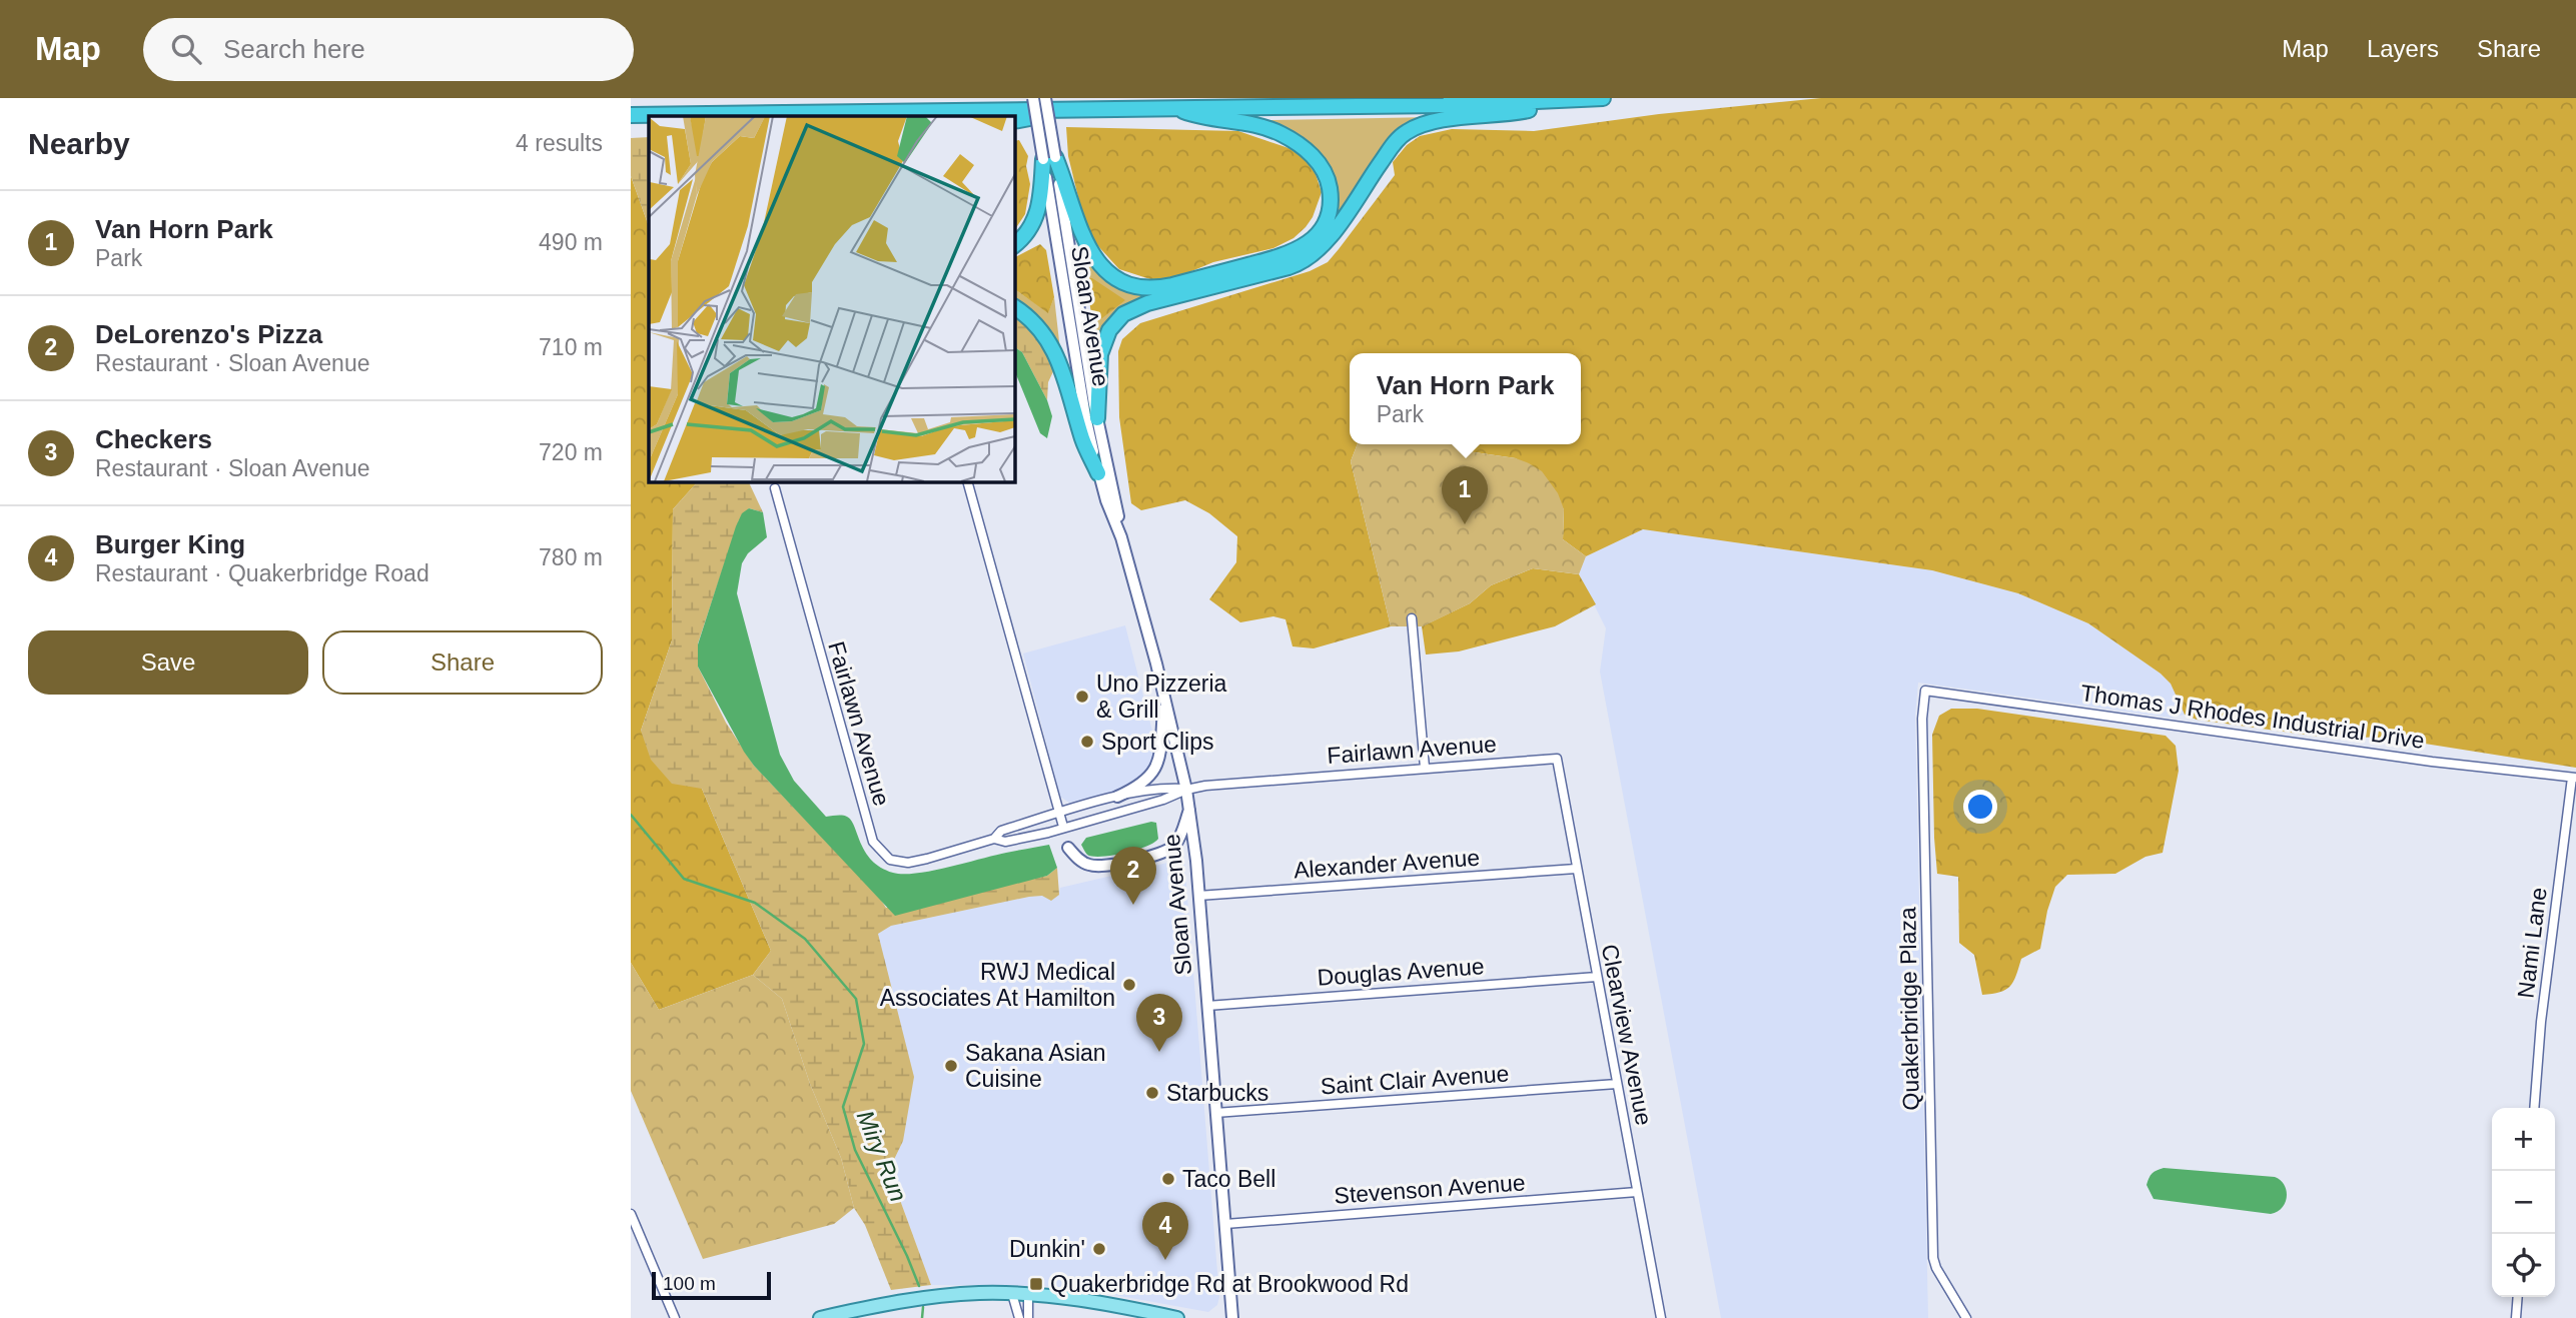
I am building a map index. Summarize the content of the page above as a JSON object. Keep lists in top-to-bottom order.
{
  "streets": {
    "main road": ["Sloan Avenue"],
    "street": [
      "Thomas J Rhodes Industrial Drive",
      "Fairlawn Avenue",
      "Alexander Avenue",
      "Nami Lane",
      "Douglas Avenue",
      "Quakerbridge Plaza",
      "Clearview Avenue",
      "Saint Clair Avenue",
      "Stevenson Avenue"
    ]
  },
  "crossings": [
    ["Sloan Avenue", "Fairlawn Avenue"],
    ["Sloan Avenue", "Alexander Avenue"],
    ["Sloan Avenue", "Douglas Avenue"],
    ["Sloan Avenue", "Saint Clair Avenue"],
    ["Sloan Avenue", "Stevenson Avenue"],
    ["Thomas J Rhodes Industrial Drive", "Nami Lane"],
    ["Thomas J Rhodes Industrial Drive", "Quakerbridge Plaza"],
    ["Fairlawn Avenue", "Clearview Avenue"],
    ["Alexander Avenue", "Clearview Avenue"],
    ["Douglas Avenue", "Clearview Avenue"],
    ["Clearview Avenue", "Saint Clair Avenue"],
    ["Clearview Avenue", "Stevenson Avenue"]
  ],
  "water": ["Miry Run"],
  "places": {
    "other": [
      "Uno Pizzeria & Grill",
      "Sport Clips",
      "RWJ Medical Associates At Hamilton",
      "Sakana Asian Cuisine",
      "Starbucks",
      "Taco Bell",
      "Dunkin'"
    ],
    "transit": ["Quakerbridge Rd at Brookwood Rd"]
  },
  "scale_bar": "100 m",
  "page": {
    "header": "Map",
    "search": "Search here",
    "nav": ["Map", "Layers", "Share"],
    "heading": ["Nearby", "4 results"],
    "list": [
      {
        "mark": "1",
        "name": "Van Horn Park",
        "note": "Park",
        "value": "490 m"
      },
      {
        "mark": "2",
        "name": "DeLorenzo's Pizza",
        "note": "Restaurant · Sloan Avenue",
        "value": "710 m"
      },
      {
        "mark": "3",
        "name": "Checkers",
        "note": "Restaurant · Sloan Avenue",
        "value": "720 m"
      },
      {
        "mark": "4",
        "name": "Burger King",
        "note": "Restaurant · Quakerbridge Road",
        "value": "780 m"
      }
    ],
    "popup": ["Van Horn Park", "Park"],
    "pins": [
      "1",
      "2",
      "3",
      "4"
    ],
    "buttons": ["Save", "Share"],
    "map_buttons": ["+", "−"],
    "scale": "100 m"
  }
}
